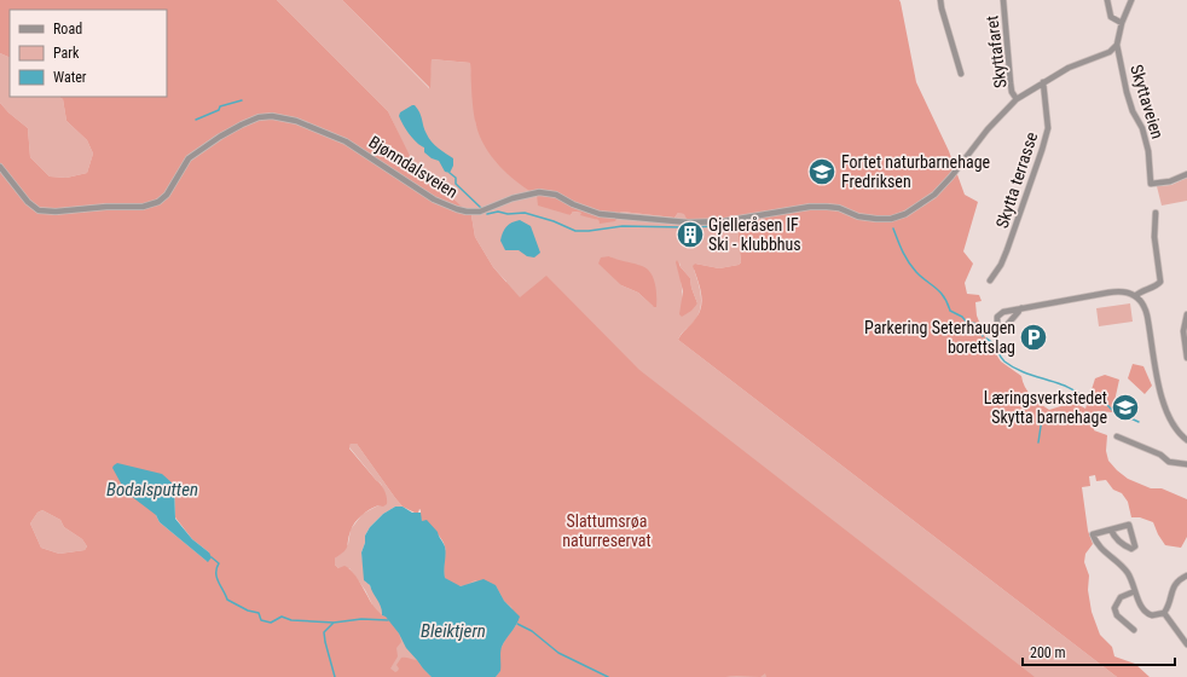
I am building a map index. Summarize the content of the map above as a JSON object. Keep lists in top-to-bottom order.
{
  "streets": {
    "street": [
      "Skyttafaret",
      "Skyttaveien",
      "Bjønndalsveien",
      "Skytta terrasse"
    ]
  },
  "crossings": [
    ["Skyttafaret", "Bjønndalsveien"],
    ["Skyttaveien", "Bjønndalsveien"],
    ["Bjønndalsveien", "Skytta terrasse"]
  ],
  "water": ["Bodalsputten", "Bleiktjern"],
  "parks": ["Slattumsrøa naturreservat"],
  "places": {
    "school or university": ["Fortet naturbarnehage Fredriksen", "Læringsverkstedet Skytta barnehage"],
    "building": ["Gjelleråsen IF Ski - klubbhus"],
    "parking": ["Parkering Seterhaugen borettslag"]
  },
  "legend": ["Road", "Park", "Water"],
  "scale_bar": "200 m"
}
